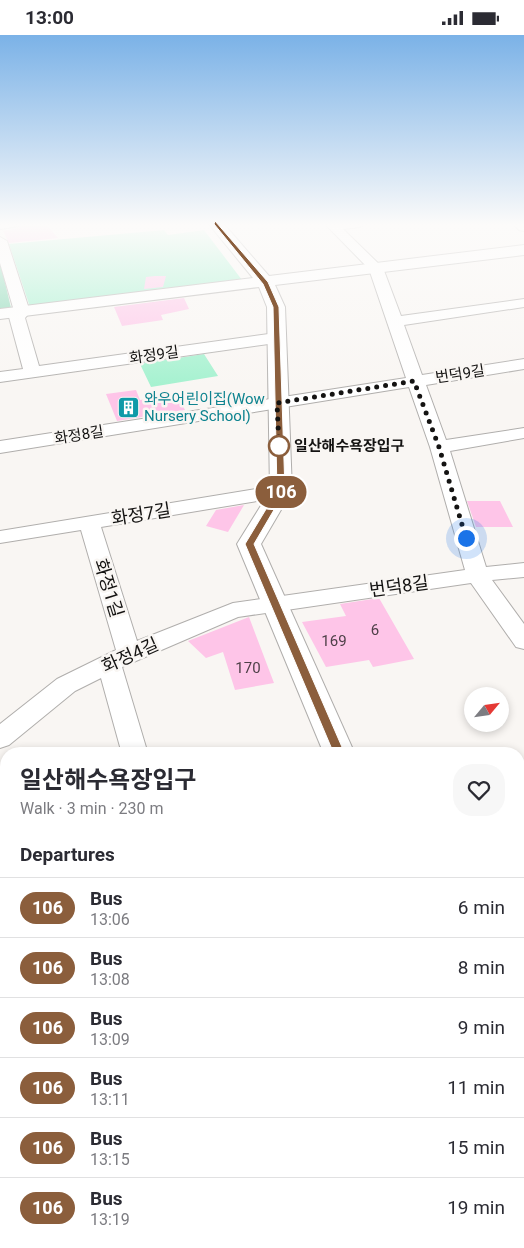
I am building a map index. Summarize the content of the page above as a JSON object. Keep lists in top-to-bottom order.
{
  "streets": {
    "street": [
      "화정9길",
      "번덕9길",
      "화정8길",
      "화정7길",
      "번덕8길",
      "화정1길",
      "화정4길"
    ]
  },
  "crossings": [
    ["번덕9길", "화정8길"],
    ["화정7길", "화정1길"],
    ["번덕8길", "화정4길"],
    ["화정1길", "화정4길"]
  ],
  "places": {
    "building": ["와우어린이집(Wow Nursery School)"],
    "other": ["일산해수욕장입구"]
  },
  "lines": ["bus line 106"],
  "house_numbers": ["6", "169", "170"],
  "north": "top right",
  "page": {
    "status": "13:00",
    "on_map": "106",
    "heading": [
      ["일산해수욕장입구", "Walk · 3 min · 230 m"],
      "Departures"
    ],
    "list": [
      {
        "mark": "106",
        "name": "Bus",
        "note": "13:06",
        "value": "6 min"
      },
      {
        "mark": "106",
        "name": "Bus",
        "note": "13:08",
        "value": "8 min"
      },
      {
        "mark": "106",
        "name": "Bus",
        "note": "13:09",
        "value": "9 min"
      },
      {
        "mark": "106",
        "name": "Bus",
        "note": "13:11",
        "value": "11 min"
      },
      {
        "mark": "106",
        "name": "Bus",
        "note": "13:15",
        "value": "15 min"
      },
      {
        "mark": "106",
        "name": "Bus",
        "note": "13:19",
        "value": "19 min"
      }
    ]
  }
}
